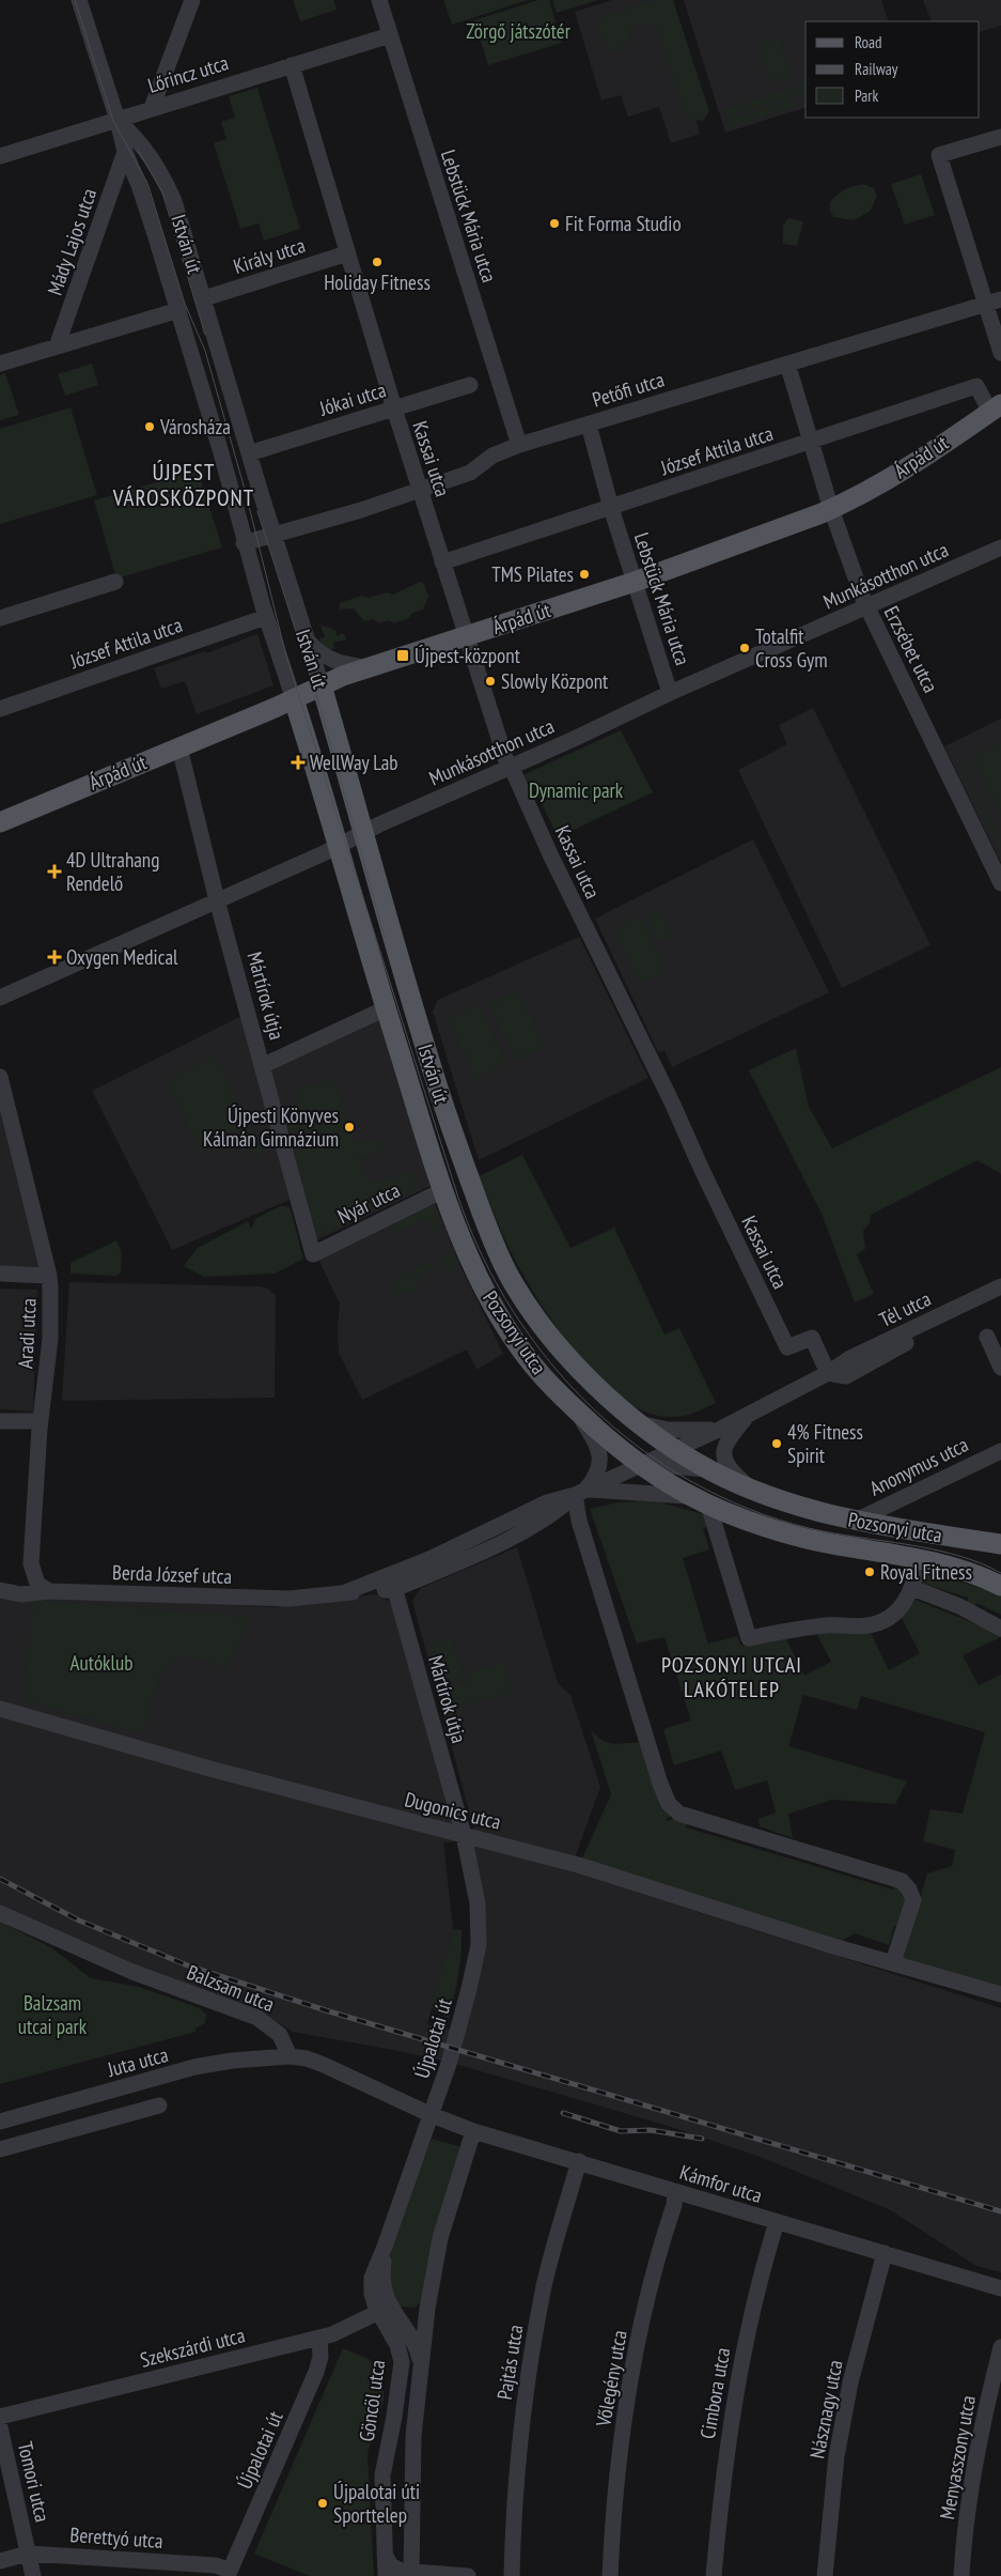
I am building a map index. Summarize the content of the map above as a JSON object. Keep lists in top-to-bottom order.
{
  "streets": {
    "main road": ["István út", "Árpád út", "Pozsonyi utca"],
    "street": [
      "Lőrincz utca",
      "Lebstück Mária utca",
      "Mády Lajos utca",
      "Király utca",
      "Petőfi utca",
      "Jókai utca",
      "József Attila utca",
      "Kassai utca",
      "Munkásotthon utca",
      "Erzsébet utca",
      "Mártírok útja",
      "Nyár utca",
      "Tél utca",
      "Aradi utca",
      "Anonymus utca",
      "Berda József utca",
      "Dugonics utca",
      "Balzsam utca",
      "Újpalotai út",
      "Juta utca",
      "Kámfor utca",
      "Szekszárdi utca",
      "Pajtás utca",
      "Vőlegény utca",
      "Cimbora utca",
      "Göncöl utca",
      "Násznagy utca",
      "Menyasszony utca",
      "Tomori utca",
      "Berettyó utca"
    ]
  },
  "crossings": [
    ["Lőrincz utca", "Lebstück Mária utca"],
    ["Lőrincz utca", "István út"],
    ["Lőrincz utca", "Kassai utca"],
    ["Lebstück Mária utca", "Petőfi utca"],
    ["Lebstück Mária utca", "József Attila utca"],
    ["Lebstück Mária utca", "Árpád út"],
    ["Lebstück Mária utca", "Munkásotthon utca"],
    ["Mády Lajos utca", "István út"],
    ["István út", "Király utca"],
    ["István út", "Petőfi utca"],
    ["István út", "Jókai utca"],
    ["István út", "József Attila utca"],
    ["István út", "Árpád út"],
    ["István út", "Munkásotthon utca"],
    ["István út", "Pozsonyi utca"],
    ["Király utca", "Kassai utca"],
    ["Petőfi utca", "Kassai utca"],
    ["Petőfi utca", "Erzsébet utca"],
    ["Jókai utca", "Kassai utca"],
    ["József Attila utca", "Árpád út"],
    ["József Attila utca", "Kassai utca"],
    ["József Attila utca", "Erzsébet utca"],
    ["Árpád út", "Kassai utca"],
    ["Árpád út", "Erzsébet utca"],
    ["Árpád út", "Mártírok útja"],
    ["Kassai utca", "Munkásotthon utca"],
    ["Kassai utca", "Tél utca"],
    ["Munkásotthon utca", "Erzsébet utca"],
    ["Munkásotthon utca", "Mártírok útja"],
    ["Mártírok útja", "Nyár utca"],
    ["Mártírok útja", "Berda József utca"],
    ["Mártírok útja", "Dugonics utca"],
    ["Mártírok útja", "Újpalotai út"],
    ["Nyár utca", "Pozsonyi utca"],
    ["Tél utca", "Pozsonyi utca"],
    ["Pozsonyi utca", "Anonymus utca"],
    ["Pozsonyi utca", "Berda József utca"],
    ["Aradi utca", "Berda József utca"],
    ["Dugonics utca", "Újpalotai út"],
    ["Balzsam utca", "Juta utca"],
    ["Újpalotai út", "Kámfor utca"],
    ["Újpalotai út", "Szekszárdi utca"],
    ["Újpalotai út", "Göncöl utca"],
    ["Újpalotai út", "Berettyó utca"],
    ["Kámfor utca", "Pajtás utca"],
    ["Kámfor utca", "Vőlegény utca"],
    ["Kámfor utca", "Cimbora utca"],
    ["Kámfor utca", "Göncöl utca"],
    ["Kámfor utca", "Násznagy utca"],
    ["Szekszárdi utca", "Göncöl utca"],
    ["Tomori utca", "Berettyó utca"]
  ],
  "districts": ["ÚJPEST VÁROSKÖZPONT", "POZSONYI UTCAI LAKÓTELEP"],
  "parks": [
    "Zörgő játszótér",
    "Dynamic park",
    "Autóklub",
    "Balzsam utcai park"
  ],
  "places": {
    "other": [
      "Fit Forma Studio",
      "Holiday Fitness",
      "Városháza",
      "TMS Pilates",
      "Totalfit Cross Gym",
      "Slowly Központ",
      "Újpesti Könyves Kálmán Gimnázium",
      "4% Fitness Spirit",
      "Royal Fitness",
      "Újpalotai úti Sporttelep"
    ],
    "transit": ["Újpest-központ"],
    "health": ["WellWay Lab", "4D Ultrahang Rendelő", "Oxygen Medical"]
  },
  "legend": ["Road", "Railway", "Park"]
}
